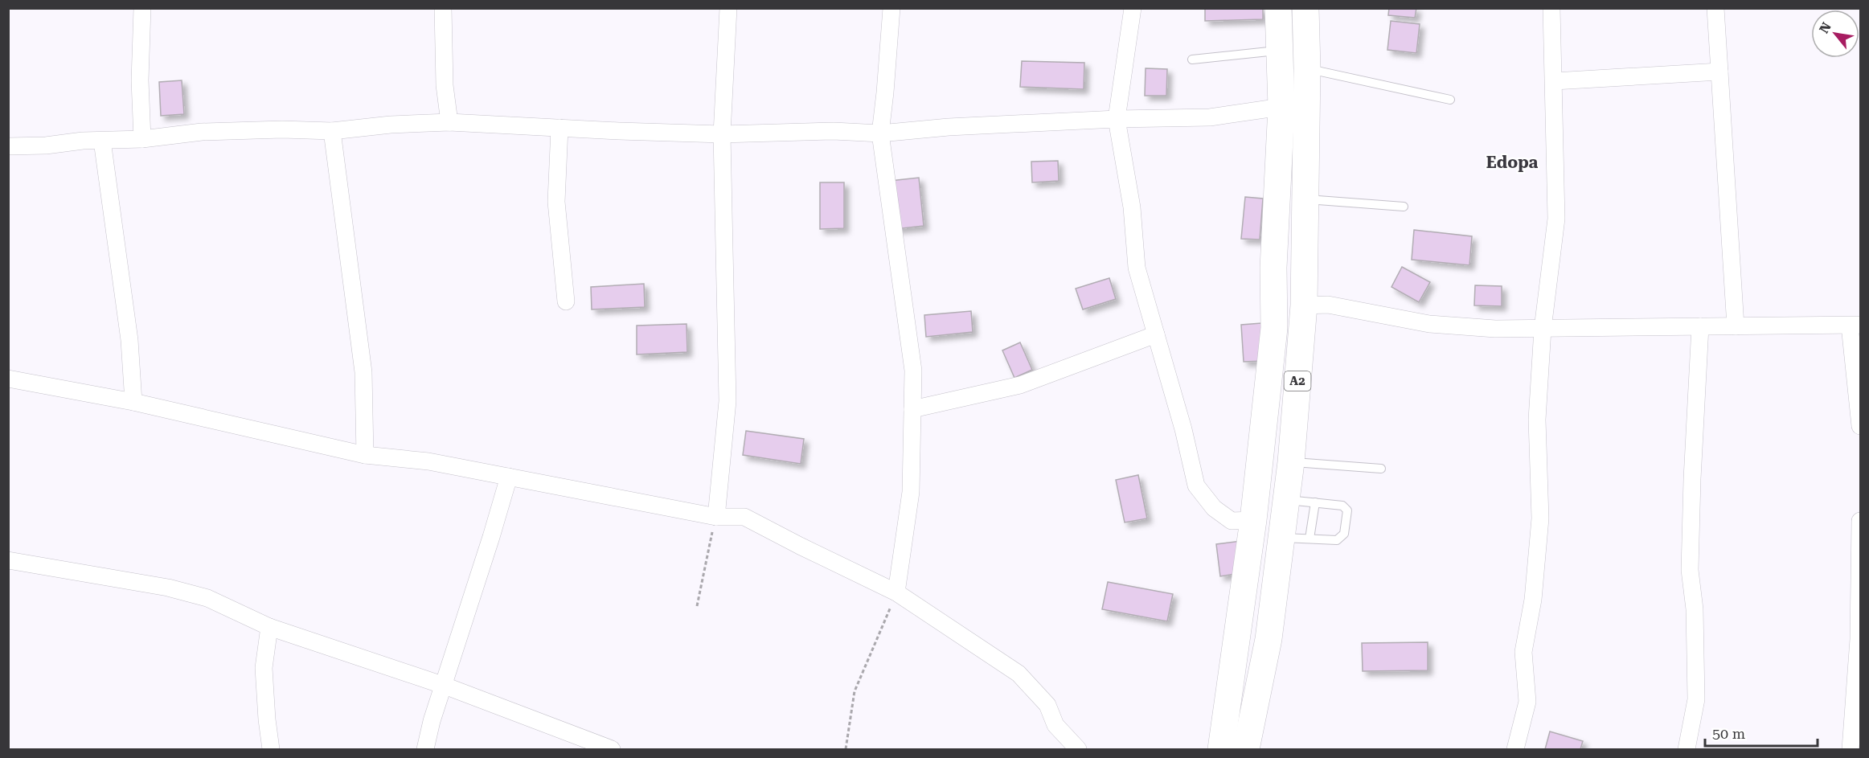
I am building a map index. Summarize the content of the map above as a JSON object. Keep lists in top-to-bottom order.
{
  "streets": {
    "highway": ["A2"]
  },
  "districts": ["Edopa"],
  "scale_bar": "50 m",
  "north": "top left"
}
